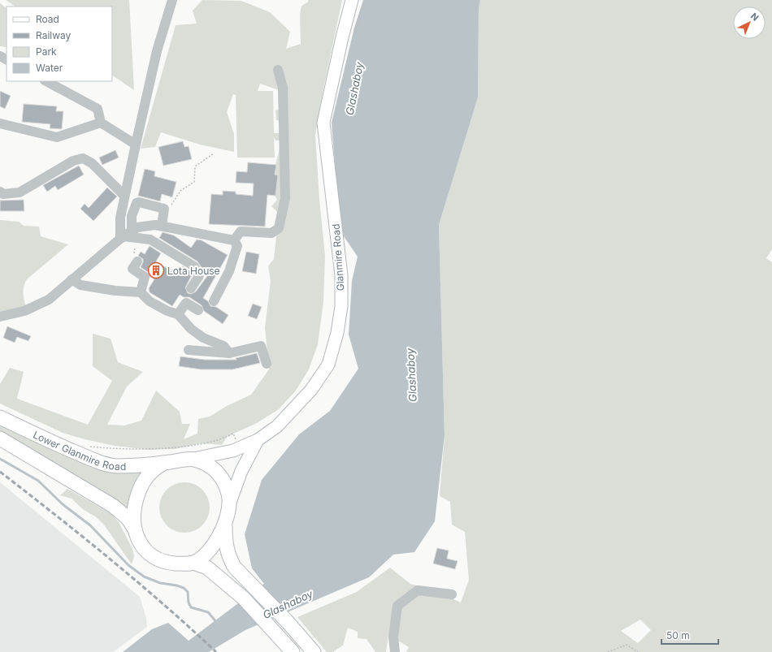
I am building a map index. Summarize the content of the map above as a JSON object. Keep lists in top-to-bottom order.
{
  "streets": {
    "highway": ["Lower Glanmire Road"],
    "main road": ["Glanmire Road"]
  },
  "crossings": [
    ["Glanmire Road", "Lower Glanmire Road"]
  ],
  "water": ["Glashaboy"],
  "places": {
    "building": ["Lota House"]
  },
  "legend": [
    "Road",
    "Railway",
    "Park",
    "Water"
  ],
  "scale_bar": "50 m",
  "north": "top right"
}
